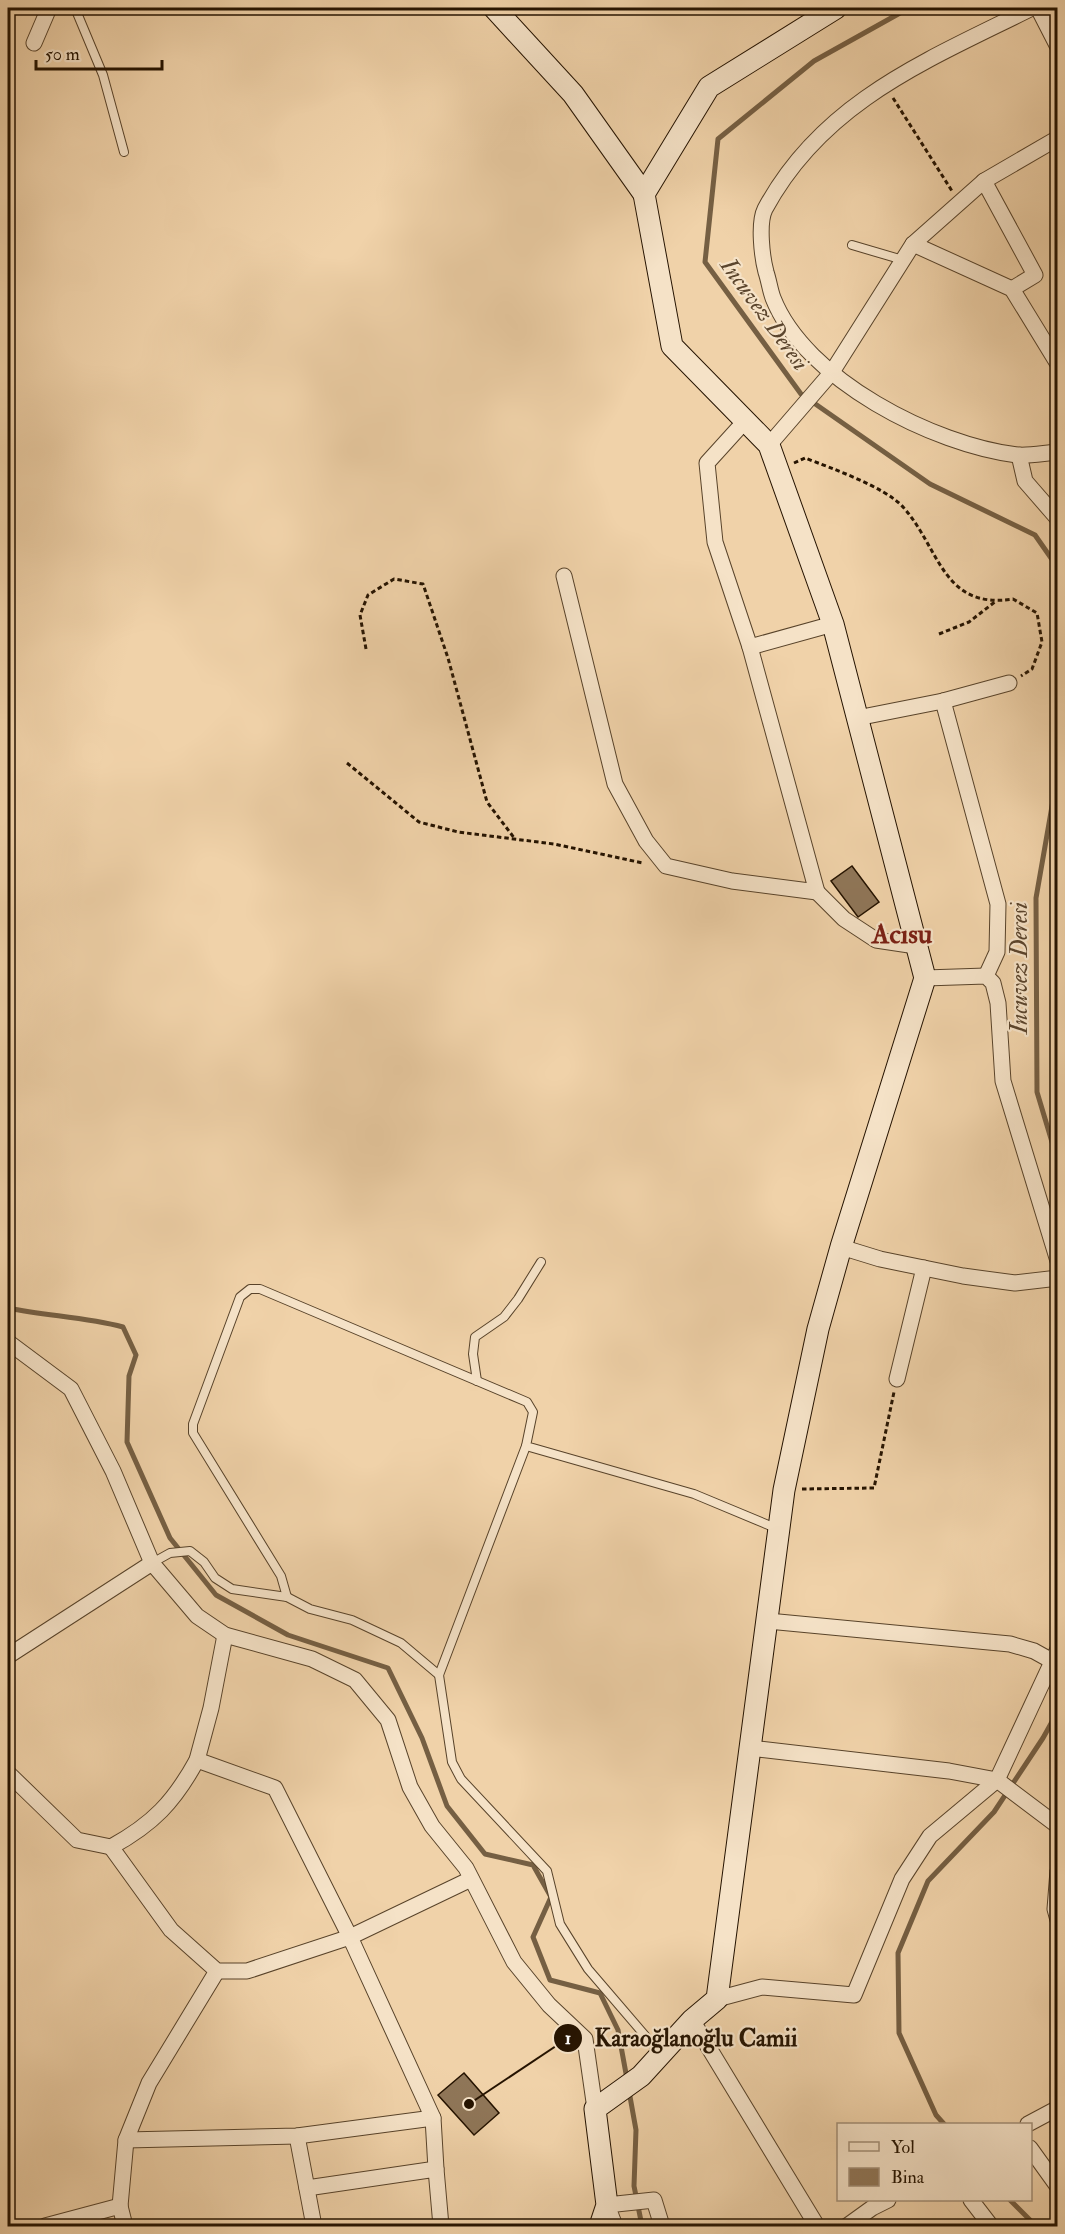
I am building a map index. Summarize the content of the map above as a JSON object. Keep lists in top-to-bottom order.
{
  "districts": ["Acısu"],
  "water": ["Incuvez Deresi"],
  "places": ["Karaoğlanoğlu Camii"],
  "legend": ["Yol", "Bina"],
  "scale_bar": "50 m"
}
